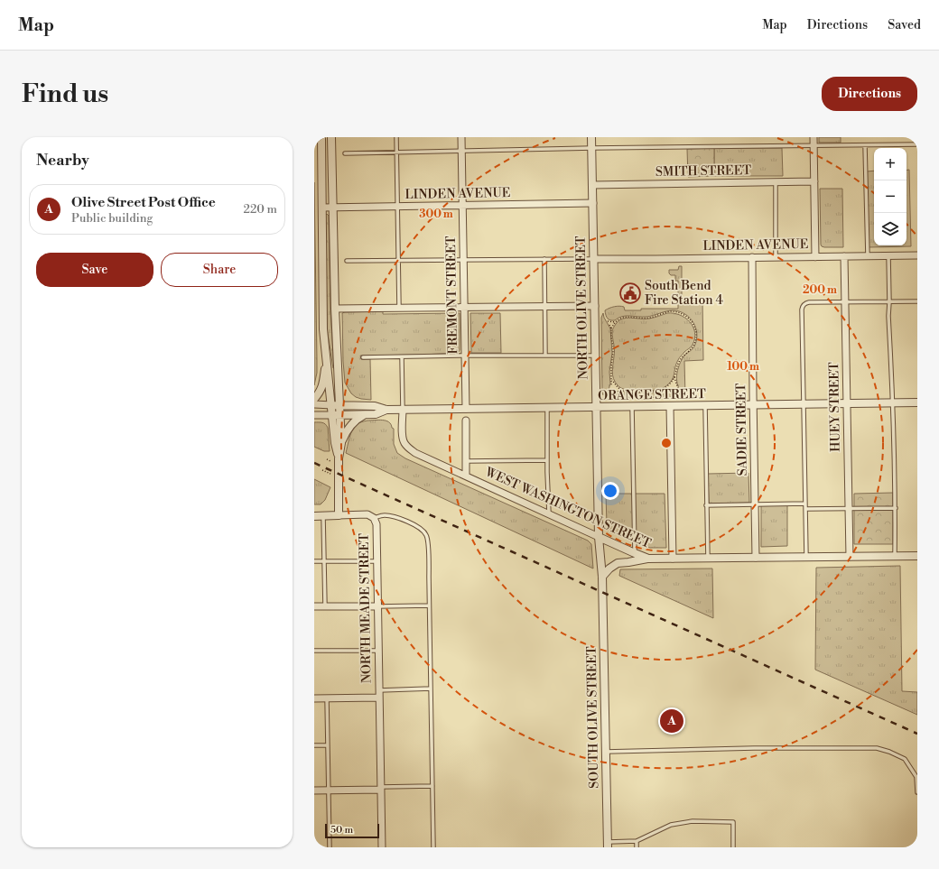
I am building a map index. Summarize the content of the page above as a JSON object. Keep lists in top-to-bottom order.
{
  "streets": {
    "street": [
      "SMITH STREET",
      "LINDEN AVENUE",
      "FREMONT STREET",
      "NORTH OLIVE STREET",
      "ORANGE STREET",
      "HUEY STREET",
      "SADIE STREET",
      "WEST WASHINGTON STREET",
      "NORTH MEADE STREET",
      "SOUTH OLIVE STREET"
    ]
  },
  "crossings": [
    ["SMITH STREET", "NORTH OLIVE STREET"],
    ["LINDEN AVENUE", "FREMONT STREET"],
    ["LINDEN AVENUE", "NORTH OLIVE STREET"],
    ["LINDEN AVENUE", "HUEY STREET"],
    ["LINDEN AVENUE", "SADIE STREET"],
    ["FREMONT STREET", "ORANGE STREET"],
    ["NORTH OLIVE STREET", "ORANGE STREET"],
    ["NORTH OLIVE STREET", "WEST WASHINGTON STREET"],
    ["NORTH OLIVE STREET", "SOUTH OLIVE STREET"],
    ["ORANGE STREET", "HUEY STREET"],
    ["ORANGE STREET", "SADIE STREET"],
    ["ORANGE STREET", "WEST WASHINGTON STREET"],
    ["HUEY STREET", "WEST WASHINGTON STREET"],
    ["SADIE STREET", "WEST WASHINGTON STREET"]
  ],
  "places": {
    "public building": ["South Bend Fire Station 4"]
  },
  "scale_bar": "50 m",
  "page": {
    "header": "Map",
    "nav": ["Map", "Directions", "Saved"],
    "buttons": [
      "Directions",
      ["Save", "Share"]
    ],
    "title": "Find us",
    "heading": "Nearby",
    "map_buttons": ["+", "−"],
    "list": [
      {
        "mark": "A",
        "name": "Olive Street Post Office",
        "note": "Public building",
        "value": "220 m"
      }
    ],
    "pins": "A",
    "scale": "50 m"
  },
  "rings": ["300 m", "200 m", "100 m"]
}
